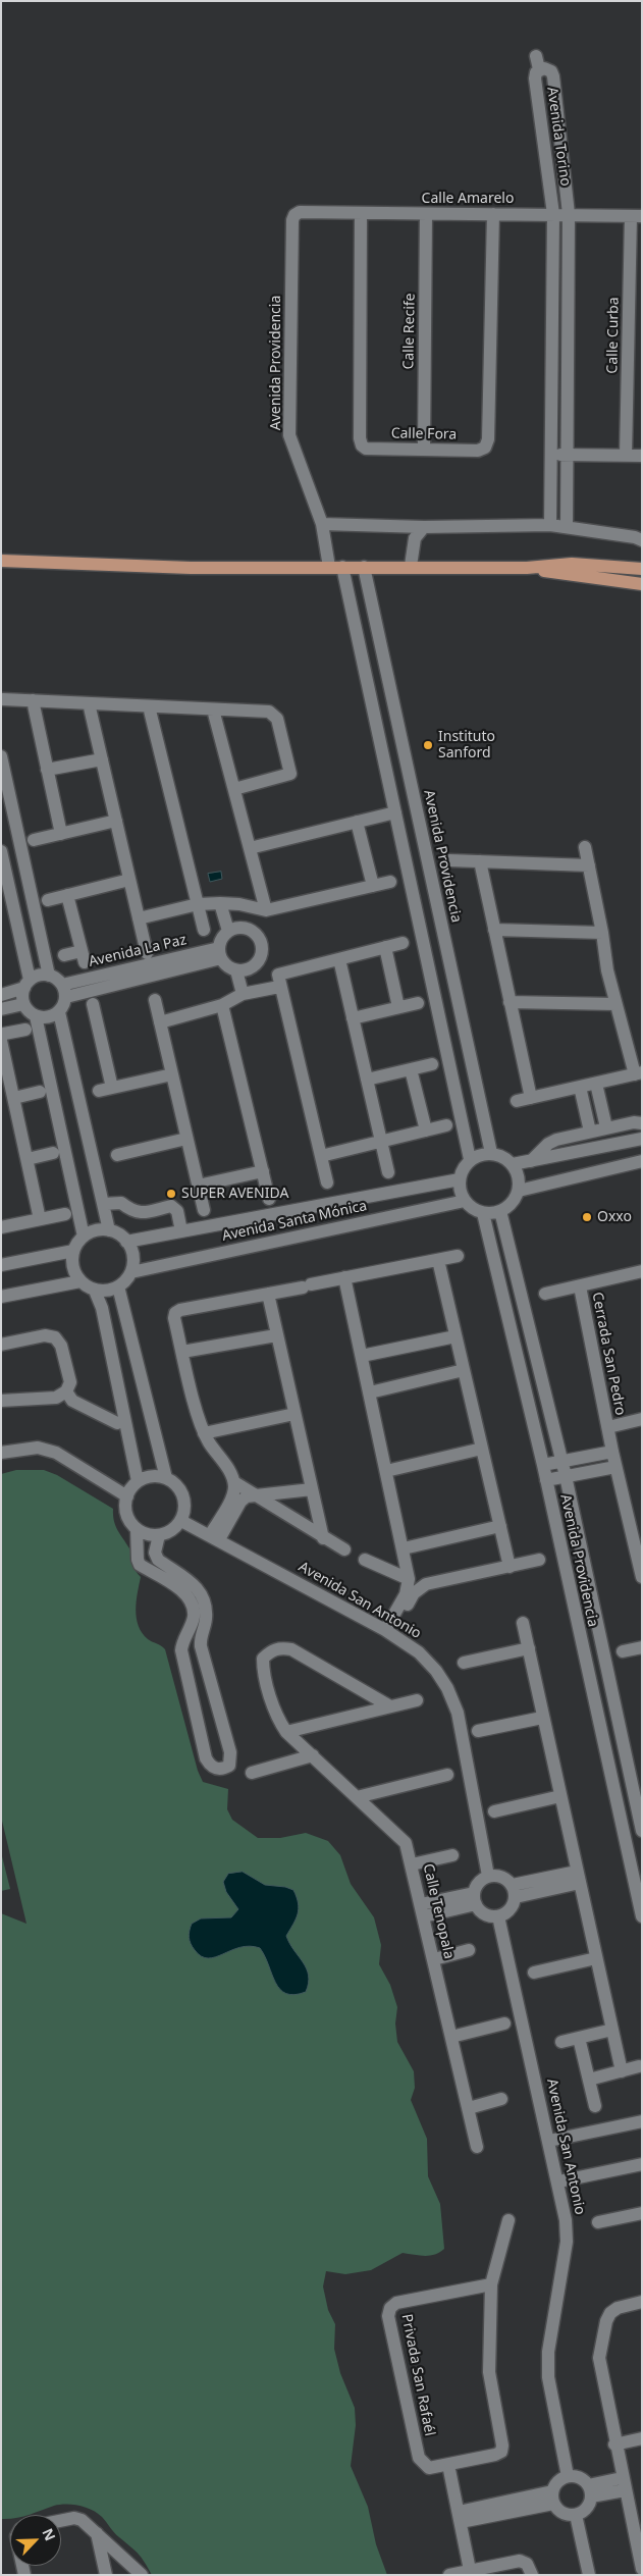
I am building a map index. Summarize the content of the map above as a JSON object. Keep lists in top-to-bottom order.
{
  "streets": {
    "street": [
      "Avenida Torino",
      "Calle Amarelo",
      "Calle Recife",
      "Calle Curba",
      "Avenida Providencia",
      "Calle Fora",
      "Avenida La Paz",
      "Avenida Santa Mónica",
      "Cerrada San Pedro",
      "Avenida San Antonio",
      "Calle Tenopala",
      "Privada San Rafaél"
    ]
  },
  "crossings": [
    ["Avenida Torino", "Calle Amarelo"],
    ["Calle Amarelo", "Calle Recife"],
    ["Calle Amarelo", "Calle Curba"],
    ["Calle Amarelo", "Avenida Providencia"],
    ["Calle Amarelo", "Calle Fora"],
    ["Calle Recife", "Calle Fora"],
    ["Avenida Providencia", "Avenida Santa Mónica"]
  ],
  "places": ["Instituto Sanford", "SUPER AVENIDA", "Oxxo"],
  "north": "top right"
}
